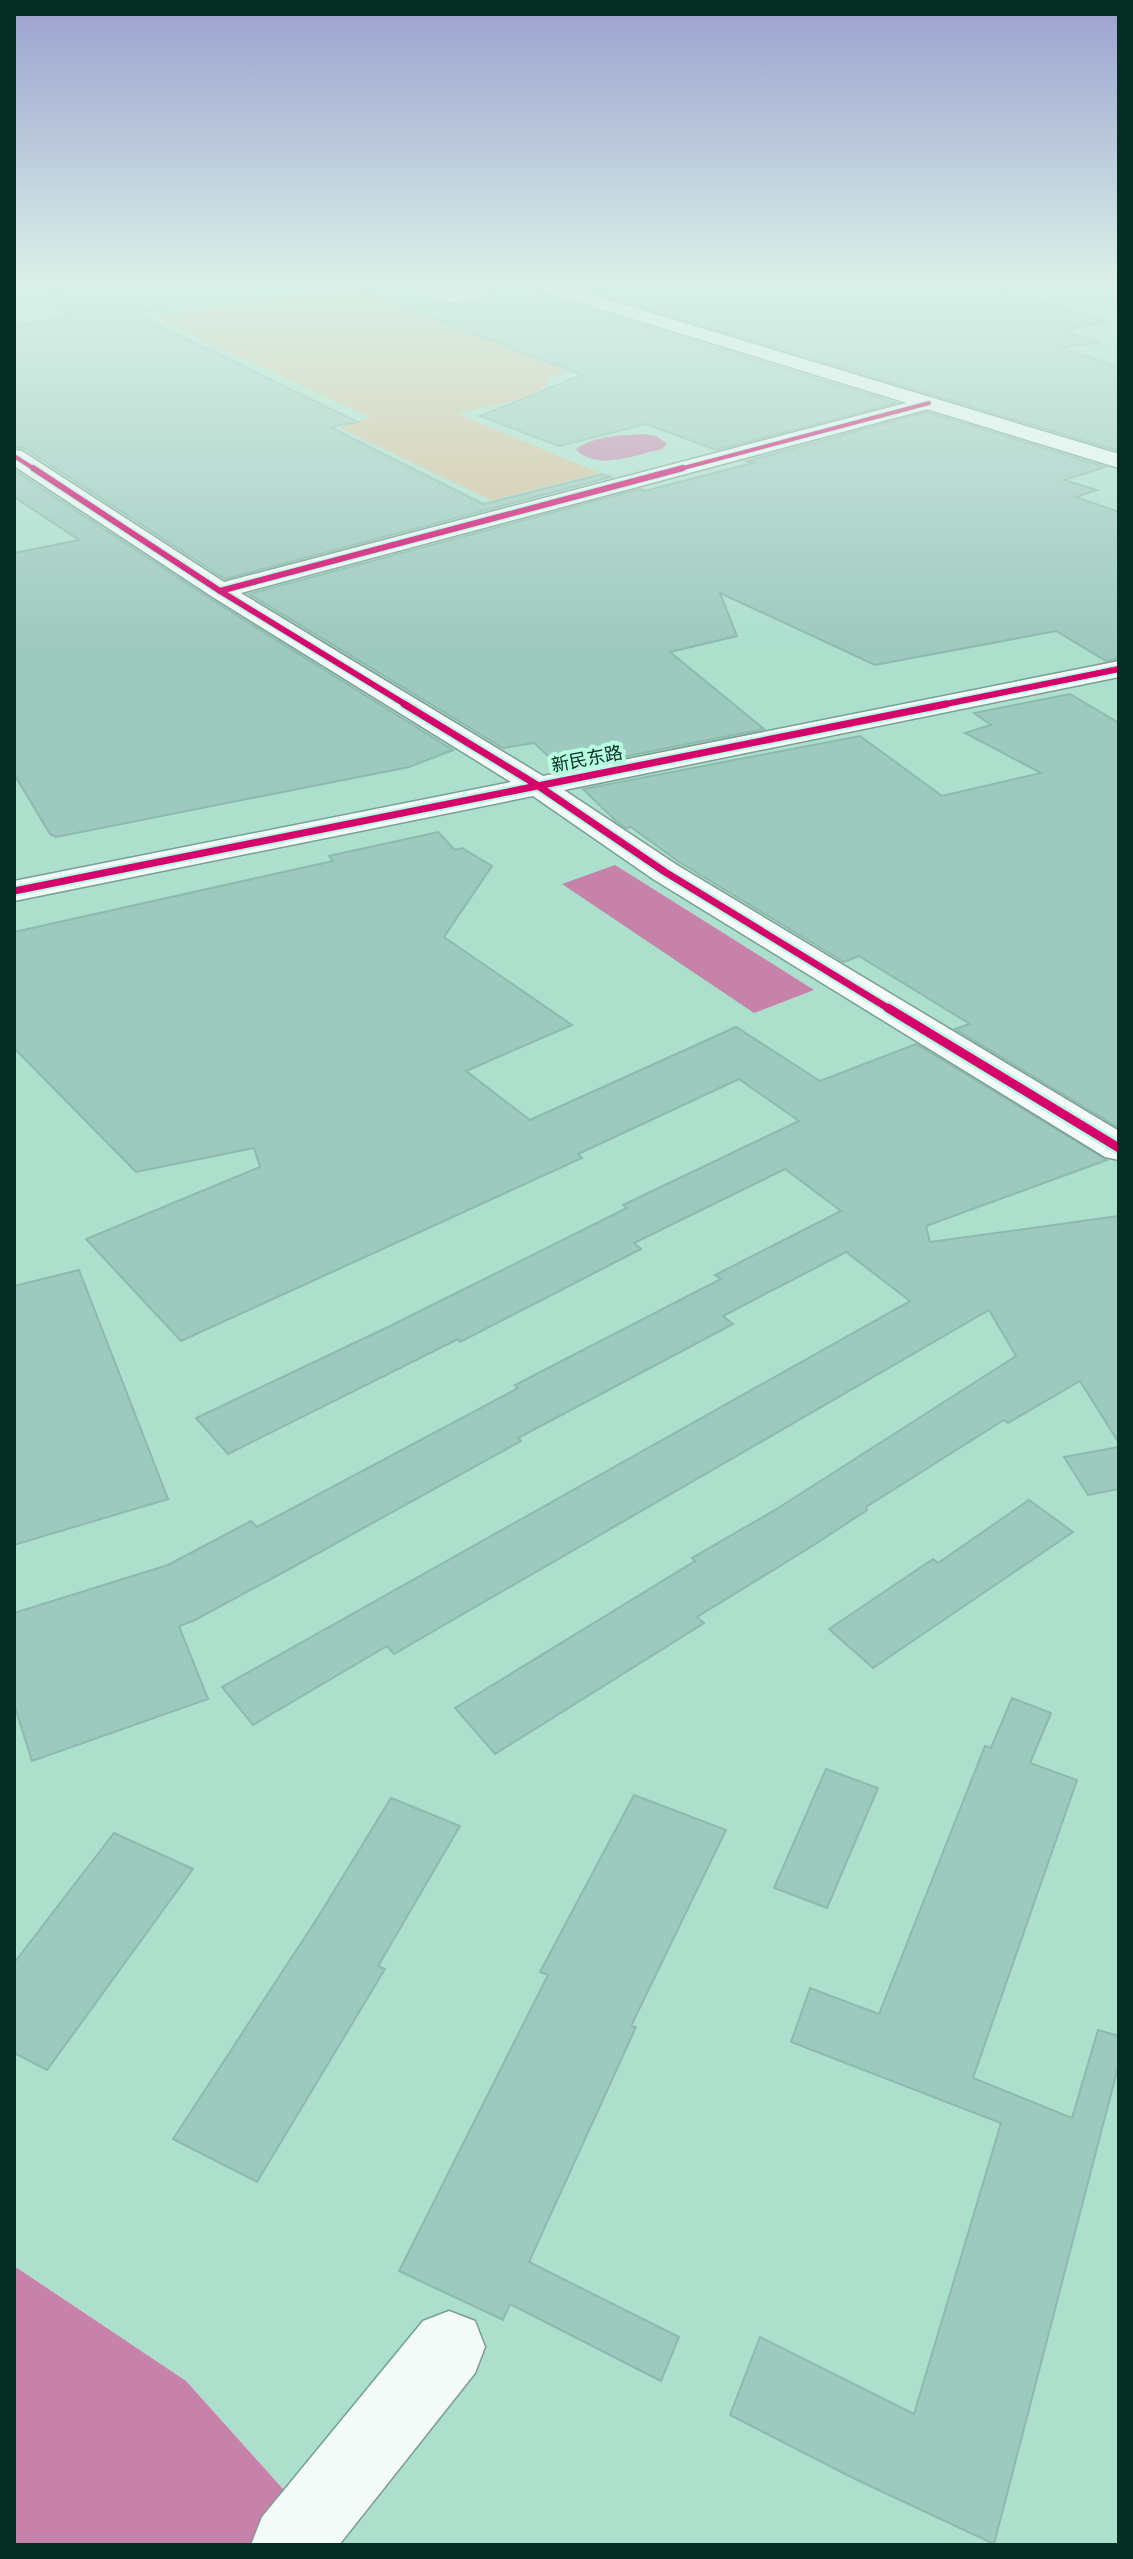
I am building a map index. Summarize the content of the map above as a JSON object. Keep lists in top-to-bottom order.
{
  "streets": {
    "street": ["新民东路"]
  }
}
